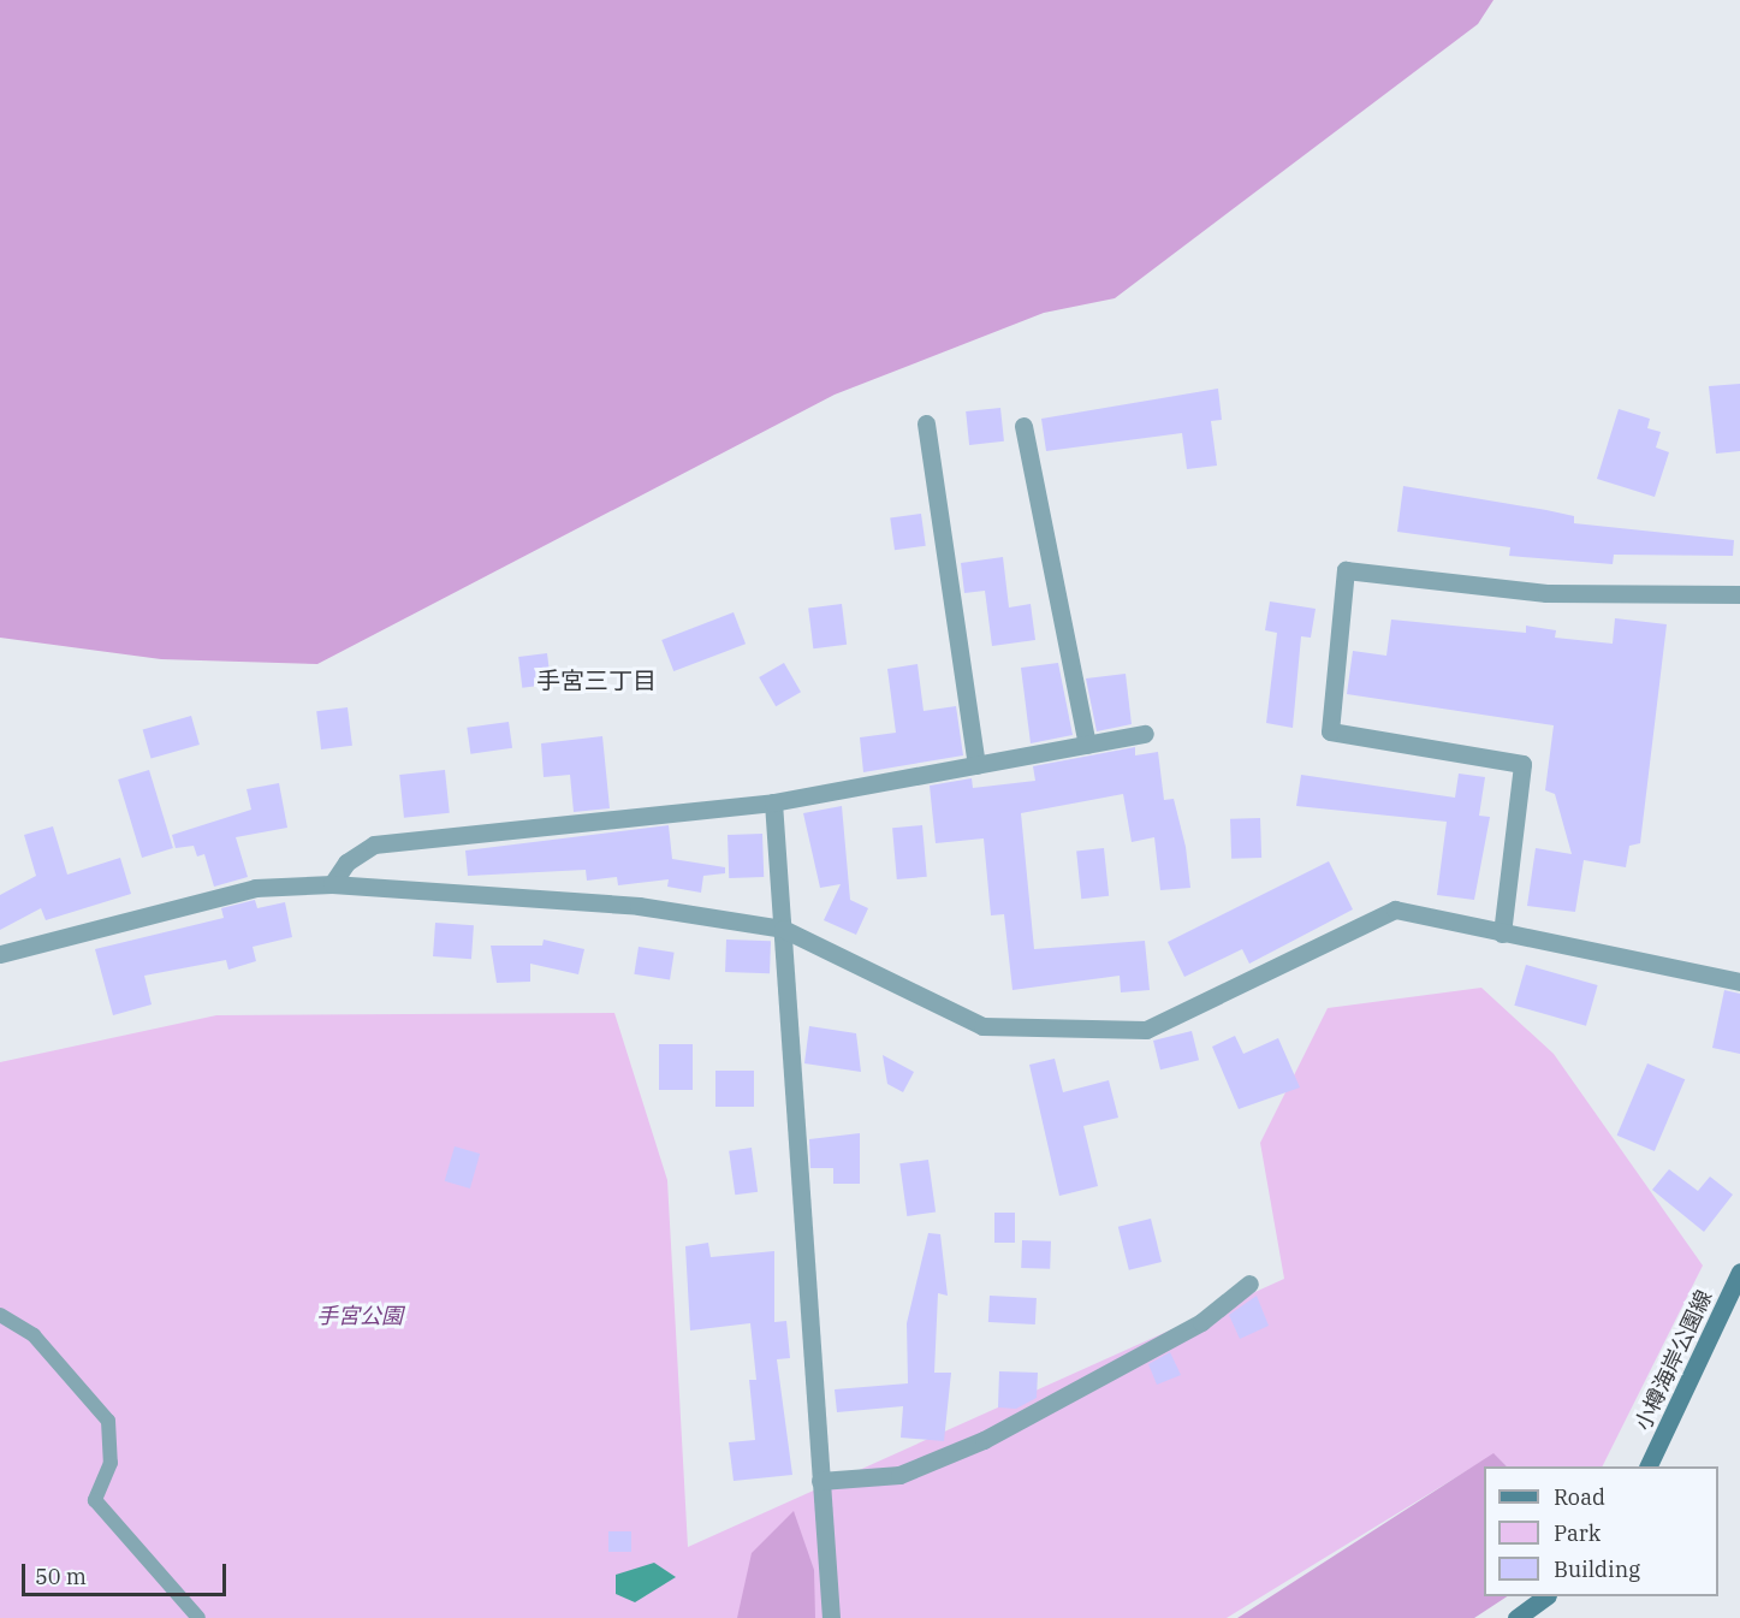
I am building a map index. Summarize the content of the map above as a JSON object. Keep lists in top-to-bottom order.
{
  "streets": {
    "main road": ["小樽海岸公園線"]
  },
  "districts": ["手宮三丁目"],
  "parks": ["手宮公園"],
  "legend": ["Road", "Park", "Building"],
  "scale_bar": "50 m"
}
